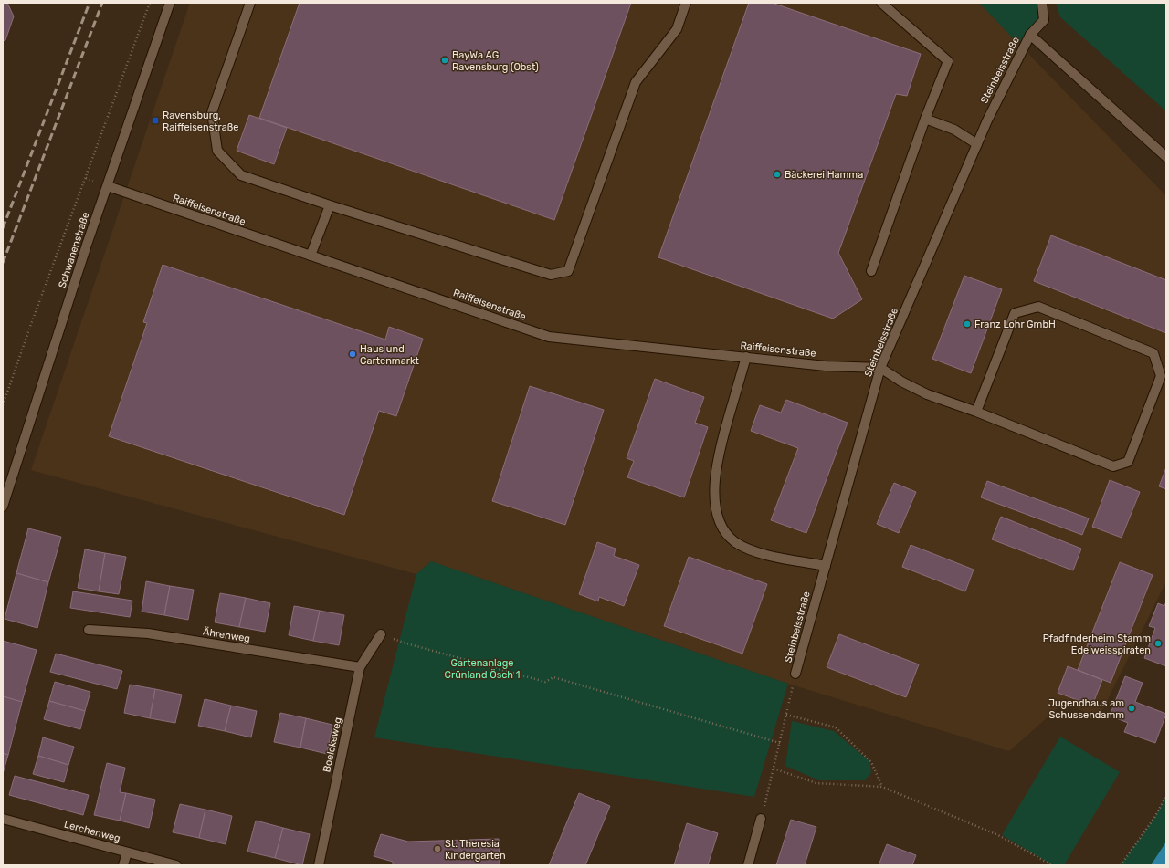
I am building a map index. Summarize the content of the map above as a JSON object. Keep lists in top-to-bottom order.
{
  "streets": {
    "street": [
      "Steinbeisstraße",
      "Raiffeisenstraße",
      "Schwanenstraße",
      "Ährenweg",
      "Boelckeweg",
      "Lerchenweg"
    ]
  },
  "crossings": [
    ["Steinbeisstraße", "Raiffeisenstraße"],
    ["Raiffeisenstraße", "Schwanenstraße"],
    ["Ährenweg", "Boelckeweg"]
  ],
  "parks": ["Gartenanlage Grünland Ösch 1"],
  "places": {
    "other": [
      "BayWa AG Ravensburg (Obst)",
      "Bäckerei Hamma",
      "Franz Lohr GmbH",
      "Haus und Gartenmarkt",
      "Pfadfinderheim Stamm Edelweisspiraten",
      "Jugendhaus am Schussendamm",
      "St. Theresia Kindergarten"
    ],
    "transit": ["Ravensburg, Raiffeisenstraße"]
  }
}
